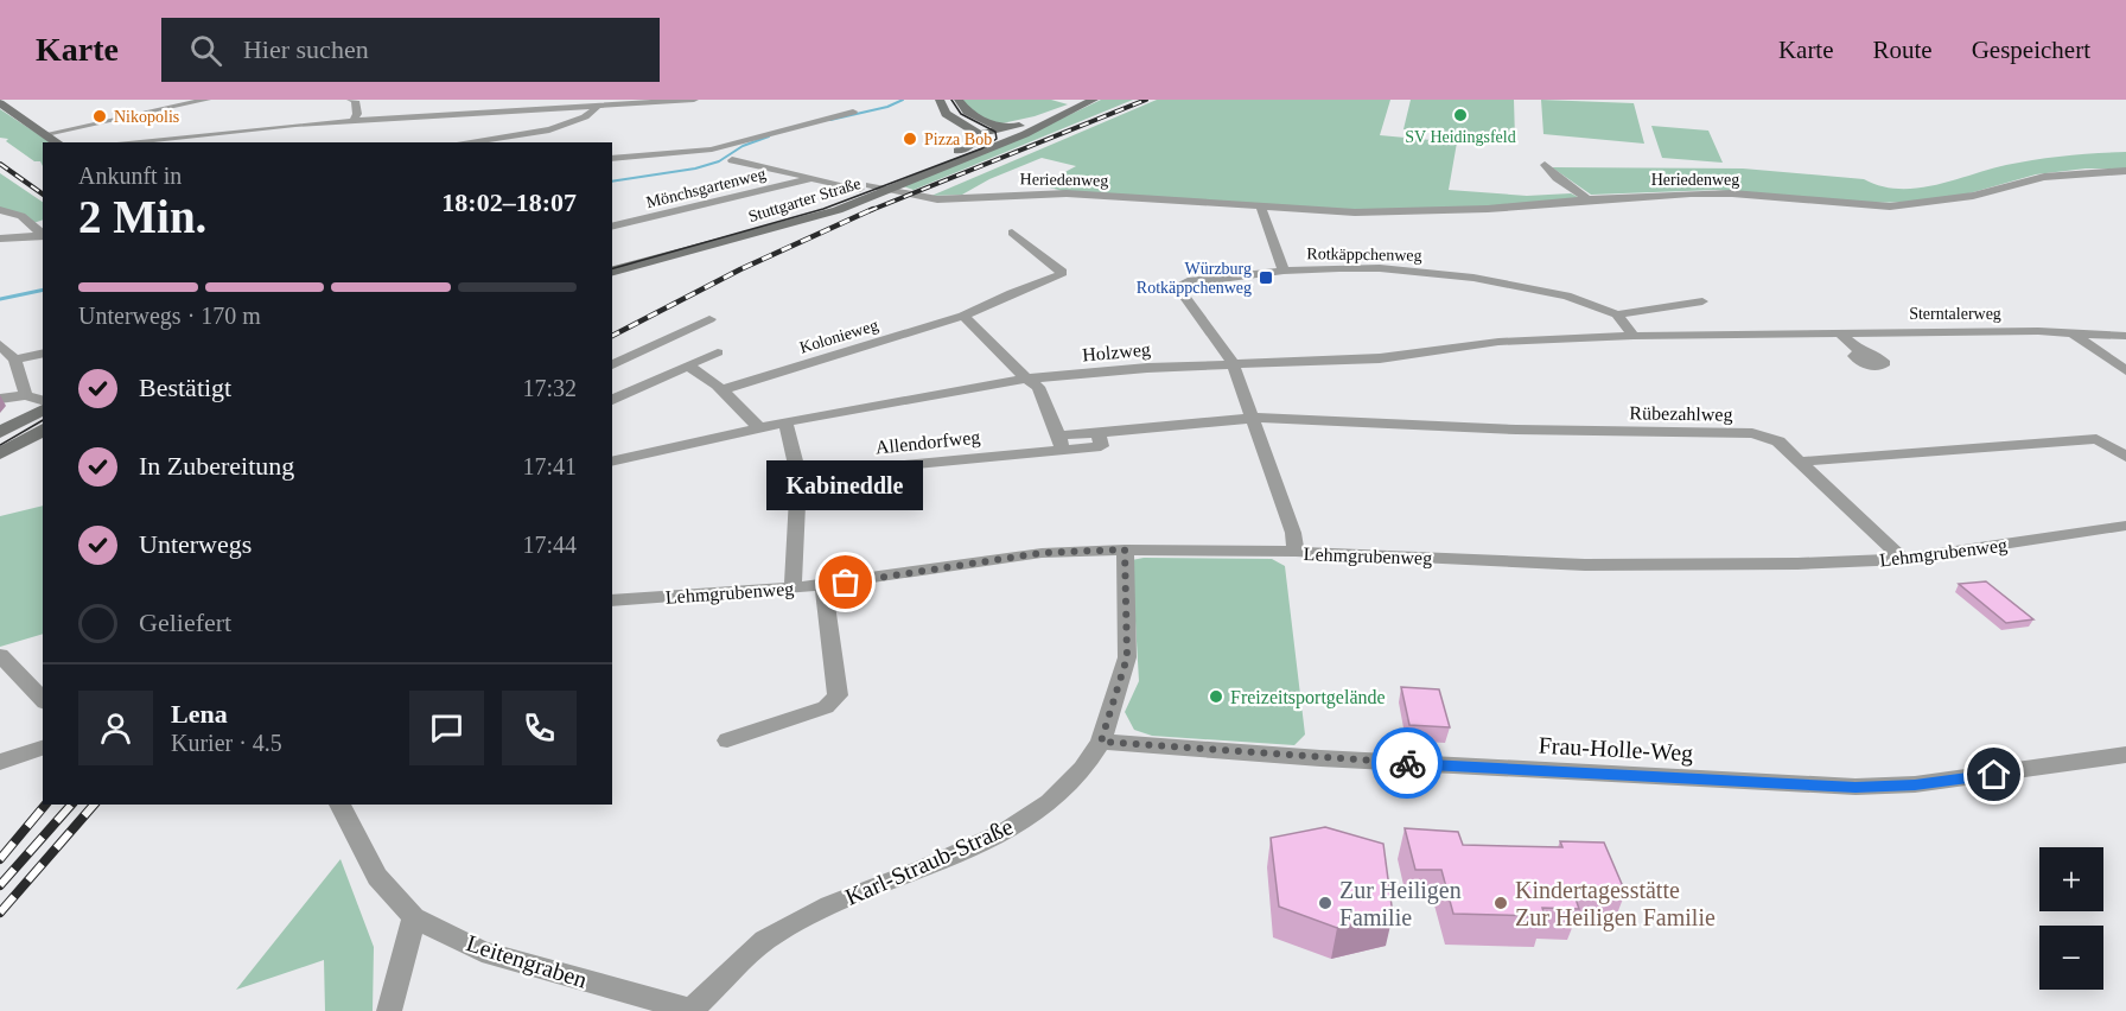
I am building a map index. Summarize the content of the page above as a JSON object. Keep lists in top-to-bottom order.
{
  "streets": {
    "main road": ["Stuttgarter Straße"],
    "street": [
      "Heriedenweg",
      "Mönchsgartenweg",
      "Rotkäppchenweg",
      "Sterntalerweg",
      "Kolonieweg",
      "Holzweg",
      "Rübezahlweg",
      "Allendorfweg",
      "Lehmgrubenweg",
      "Frau-Holle-Weg",
      "Karl-Straub-Straße",
      "Leitengraben"
    ]
  },
  "crossings": [
    ["Heriedenweg", "Mönchsgartenweg"],
    ["Heriedenweg", "Stuttgarter Straße"],
    ["Mönchsgartenweg", "Stuttgarter Straße"],
    ["Rotkäppchenweg", "Holzweg"],
    ["Sterntalerweg", "Holzweg"],
    ["Rübezahlweg", "Allendorfweg"],
    ["Rübezahlweg", "Lehmgrubenweg"],
    ["Lehmgrubenweg", "Karl-Straub-Straße"],
    ["Frau-Holle-Weg", "Karl-Straub-Straße"],
    ["Karl-Straub-Straße", "Leitengraben"]
  ],
  "places": {
    "other": [
      "SV Heidingsfeld",
      "Nikopolis",
      "Pizza Bob",
      "Kabineddle",
      "Freizeitsportgelände",
      "Zur Heiligen Familie",
      "Kindertagesstätte Zur Heiligen Familie"
    ],
    "transit": ["Würzburg Rotkäppchenweg"]
  },
  "page": {
    "header": "Karte",
    "search": "Hier suchen",
    "nav": ["Karte", "Route", "Gespeichert"],
    "heading": ["2 Min.", "Ankunft in", "18:02–18:07"],
    "panel": ["Lena", "Kurier · 4.5"],
    "bar": "Unterwegs · 170 m",
    "list": [
      ["Bestätigt", "17:32"],
      ["In Zubereitung", "17:41"],
      ["Unterwegs", "17:44"],
      "Geliefert"
    ],
    "bubble": "Kabineddle",
    "map_buttons": ["+", "−"]
  }
}
